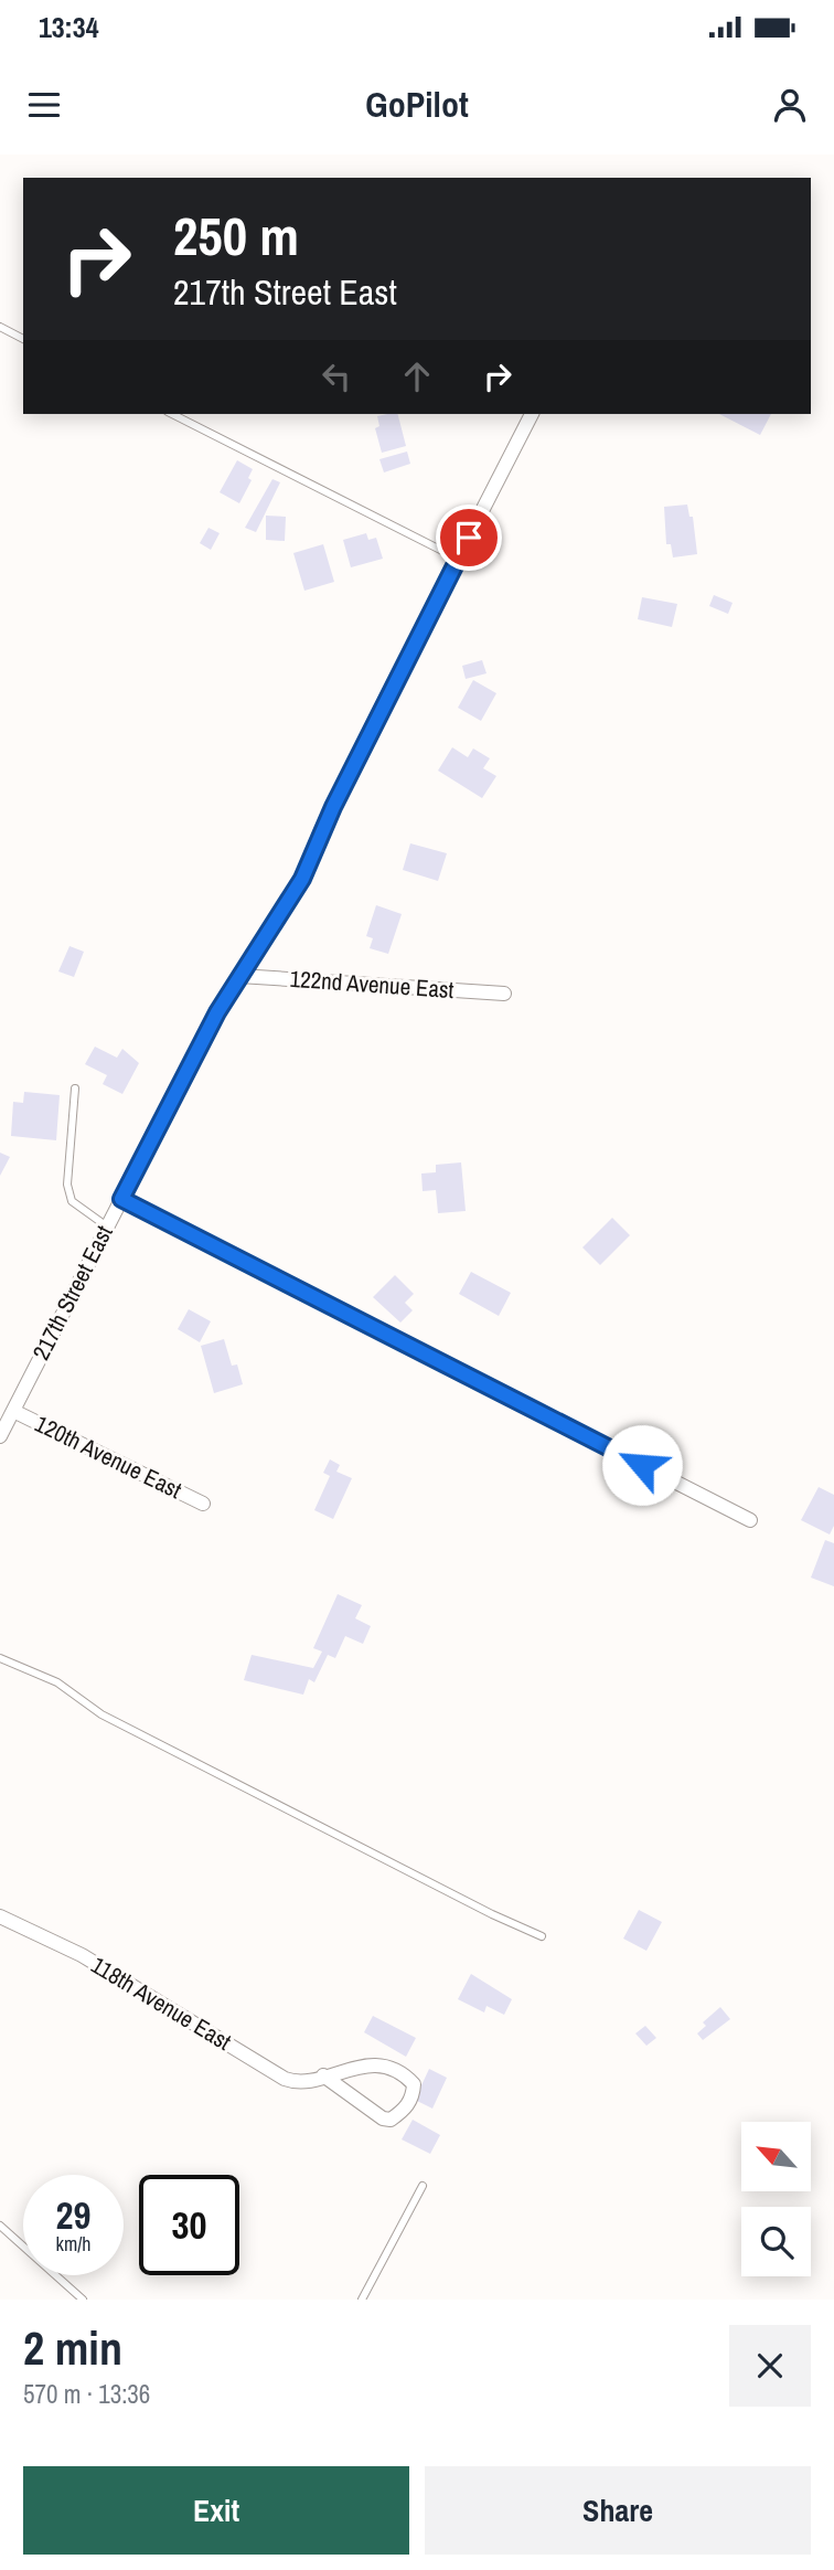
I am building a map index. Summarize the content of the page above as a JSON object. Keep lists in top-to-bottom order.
{
  "streets": {
    "street": [
      "122nd Avenue East",
      "217th Street East",
      "120th Avenue East",
      "118th Avenue East"
    ]
  },
  "crossings": [
    ["122nd Avenue East", "217th Street East"],
    ["217th Street East", "120th Avenue East"]
  ],
  "north": "top left",
  "page": {
    "status": "13:34",
    "header": "GoPilot",
    "turn": ["250 m", "217th Street East"],
    "speed": "29 km/h",
    "limit": "30",
    "heading": ["2 min", "570 m · 13:36"],
    "buttons": ["Exit", "Share"]
  }
}
